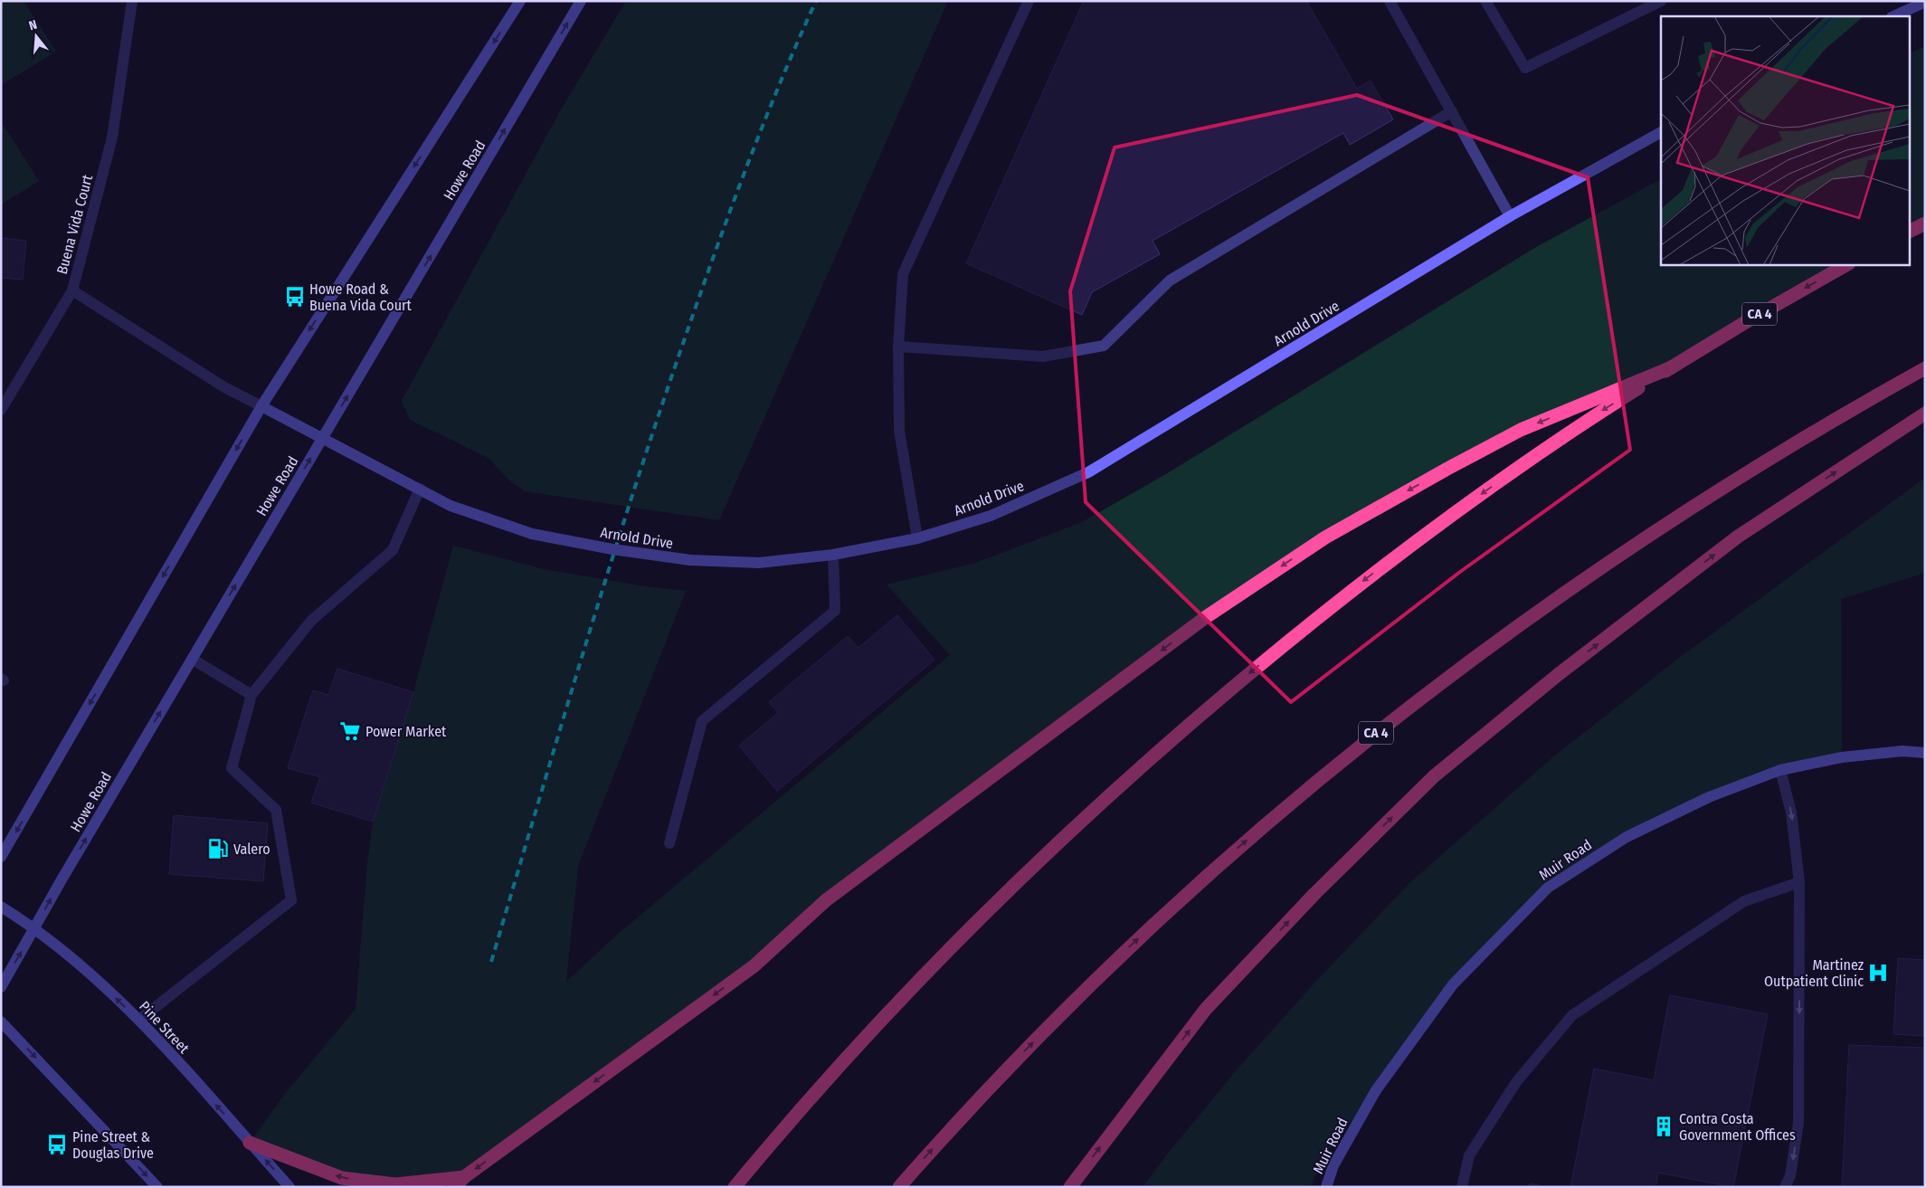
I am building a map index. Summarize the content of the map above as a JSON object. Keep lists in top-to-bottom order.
{
  "streets": {
    "highway": ["CA 4"],
    "street": [
      "Howe Road",
      "Buena Vida Court",
      "Arnold Drive",
      "Muir Road",
      "Pine Street"
    ]
  },
  "crossings": [
    ["Howe Road", "Arnold Drive"],
    ["Howe Road", "Pine Street"],
    ["Buena Vida Court", "Arnold Drive"]
  ],
  "places": {
    "bus stop": ["Howe Road & Buena Vida Court", "Pine Street & Douglas Drive"],
    "supermarket": ["Power Market"],
    "fuel station": ["Valero"],
    "hospital": ["Martinez Outpatient Clinic"],
    "building": ["Contra Costa Government Offices"]
  },
  "north": "top"
}
